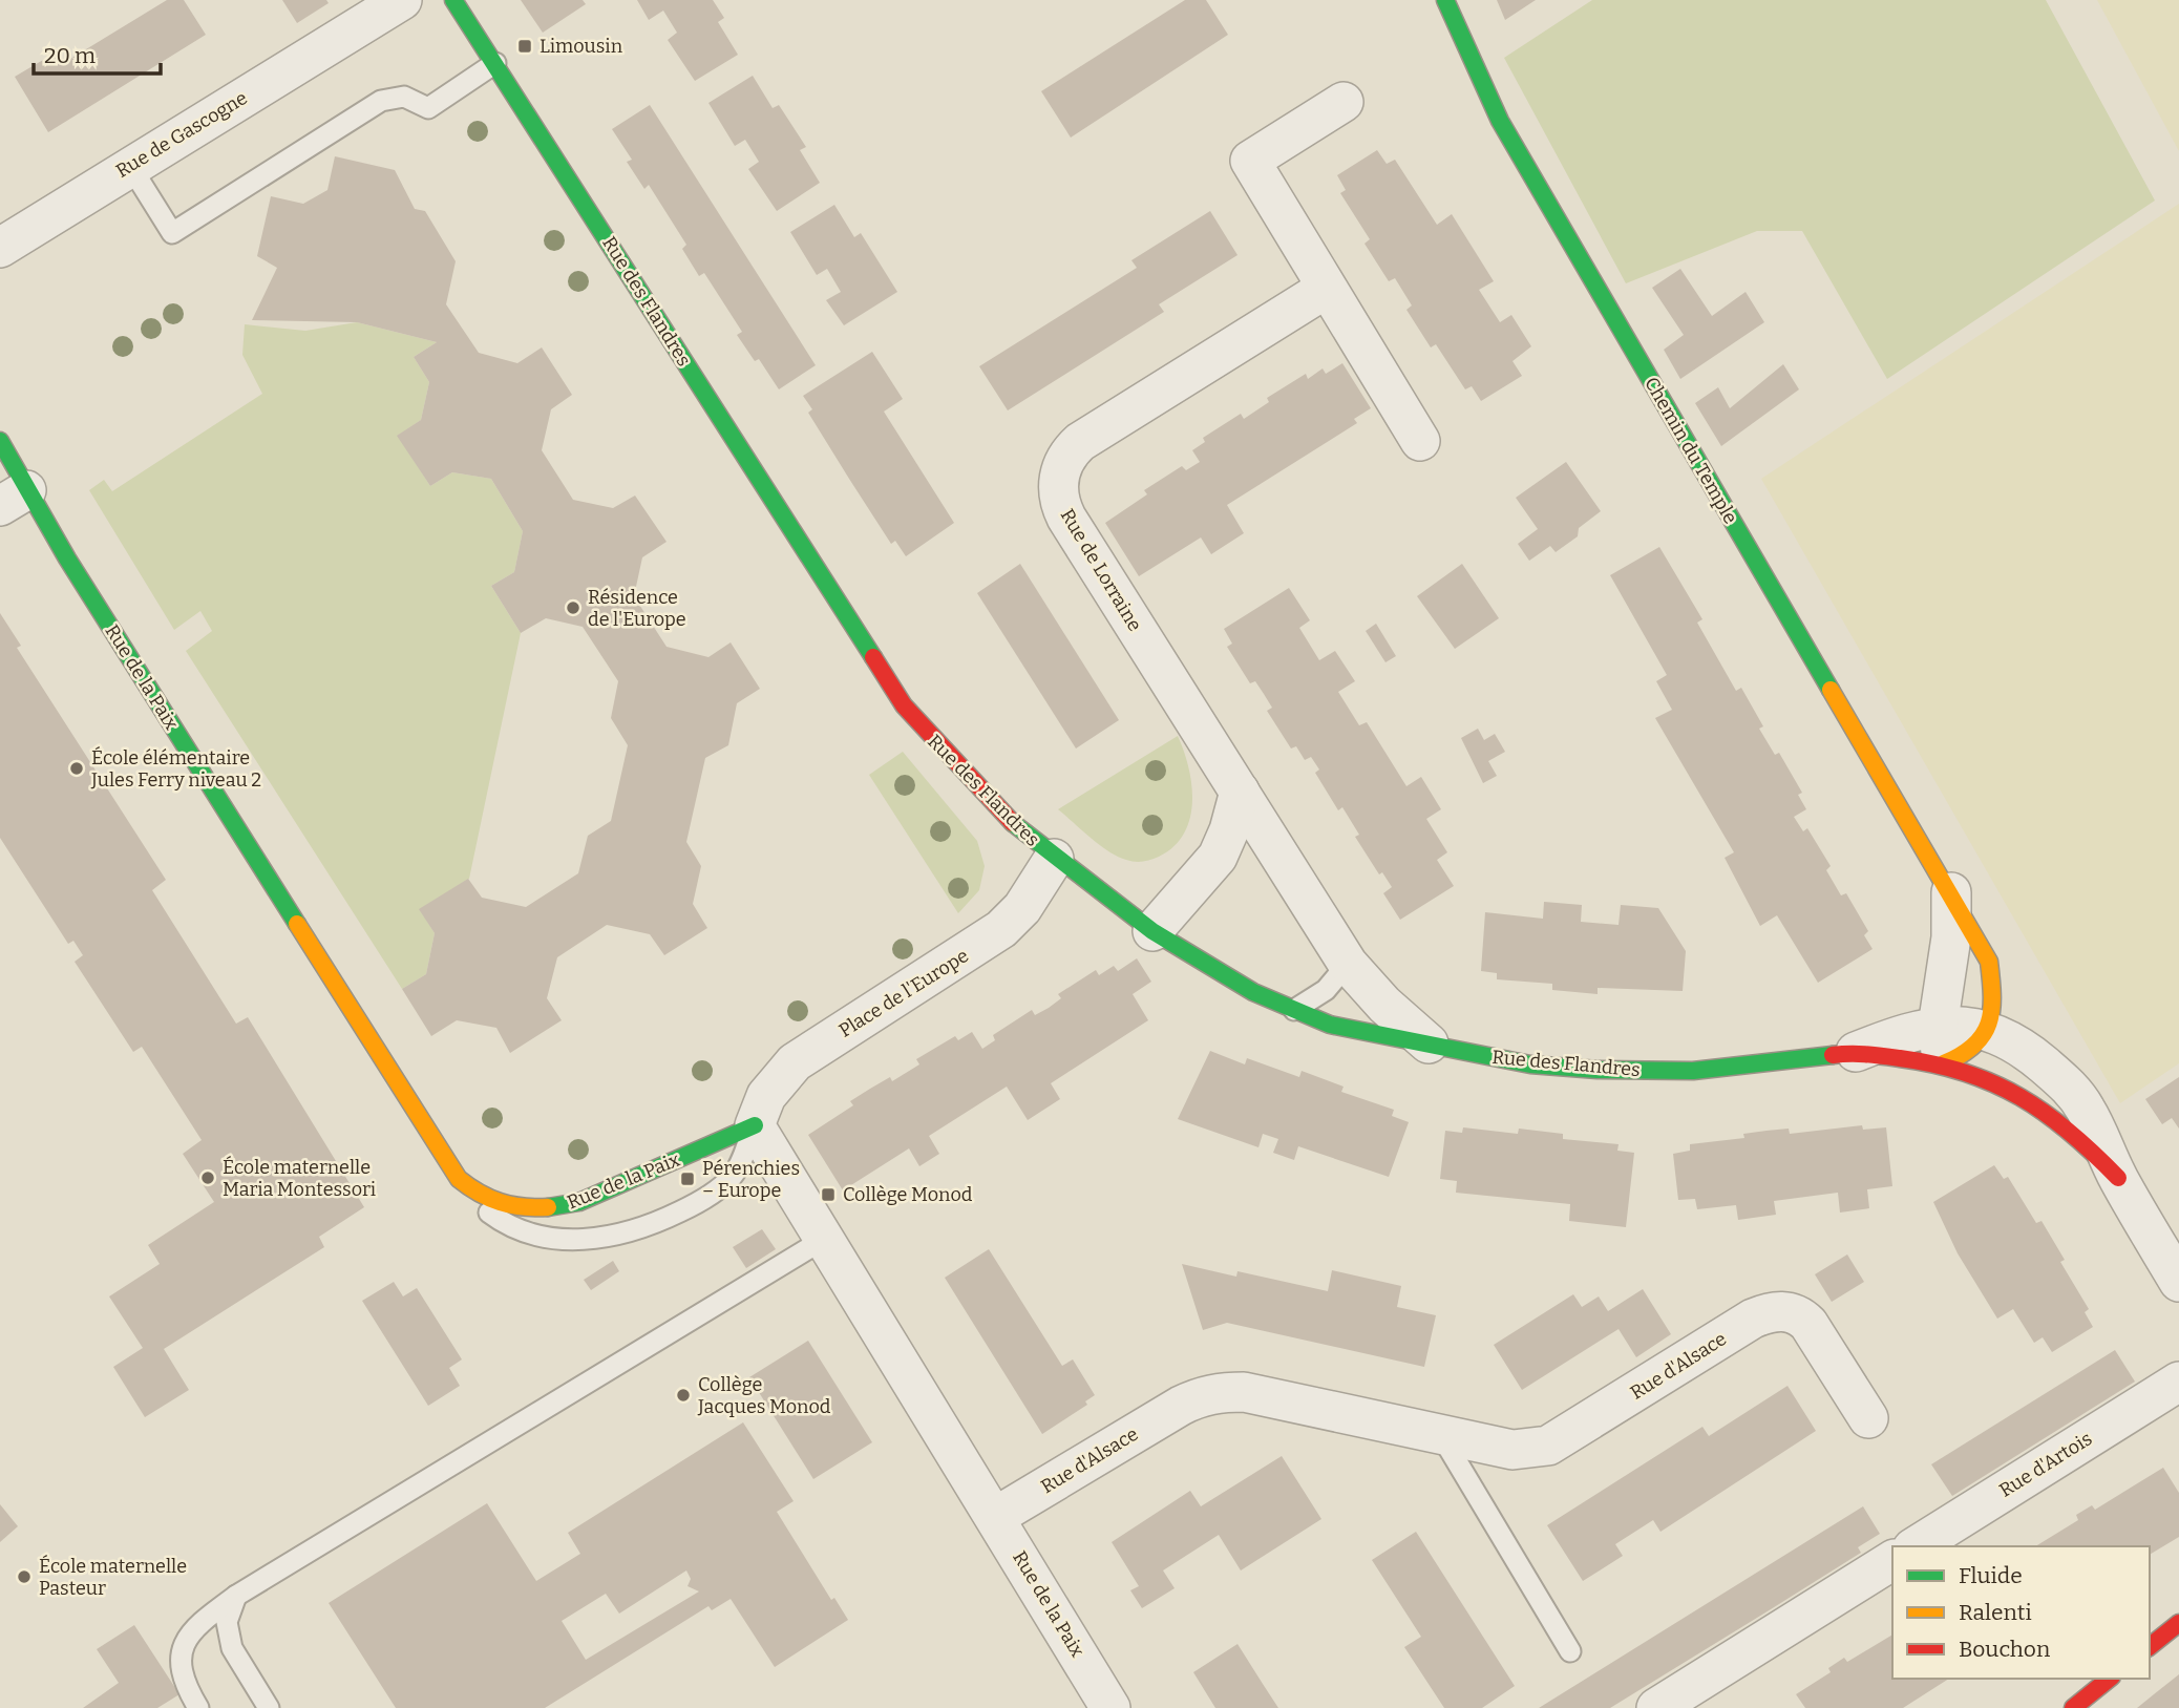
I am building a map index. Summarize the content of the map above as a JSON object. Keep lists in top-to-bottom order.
{
  "streets": {
    "street": [
      "Rue de Gascogne",
      "Rue des Flandres",
      "Chemin du Temple",
      "Rue de Lorraine",
      "Rue de la Paix",
      "Place de l'Europe",
      "Rue d'Alsace",
      "Rue d'Artois"
    ]
  },
  "crossings": [
    ["Rue des Flandres", "Rue de Lorraine"],
    ["Rue des Flandres", "Place de l'Europe"],
    ["Rue de la Paix", "Place de l'Europe"],
    ["Rue de la Paix", "Rue d'Alsace"]
  ],
  "places": {
    "transit": ["Limousin", "Pérenchies – Europe", "Collège Monod"],
    "other": [
      "Résidence de l'Europe",
      "École élémentaire Jules Ferry niveau 2",
      "École maternelle Maria Montessori",
      "Collège Jacques Monod",
      "École maternelle Pasteur"
    ]
  },
  "legend": ["Fluide", "Ralenti", "Bouchon"],
  "scale_bar": "20 m"
}
